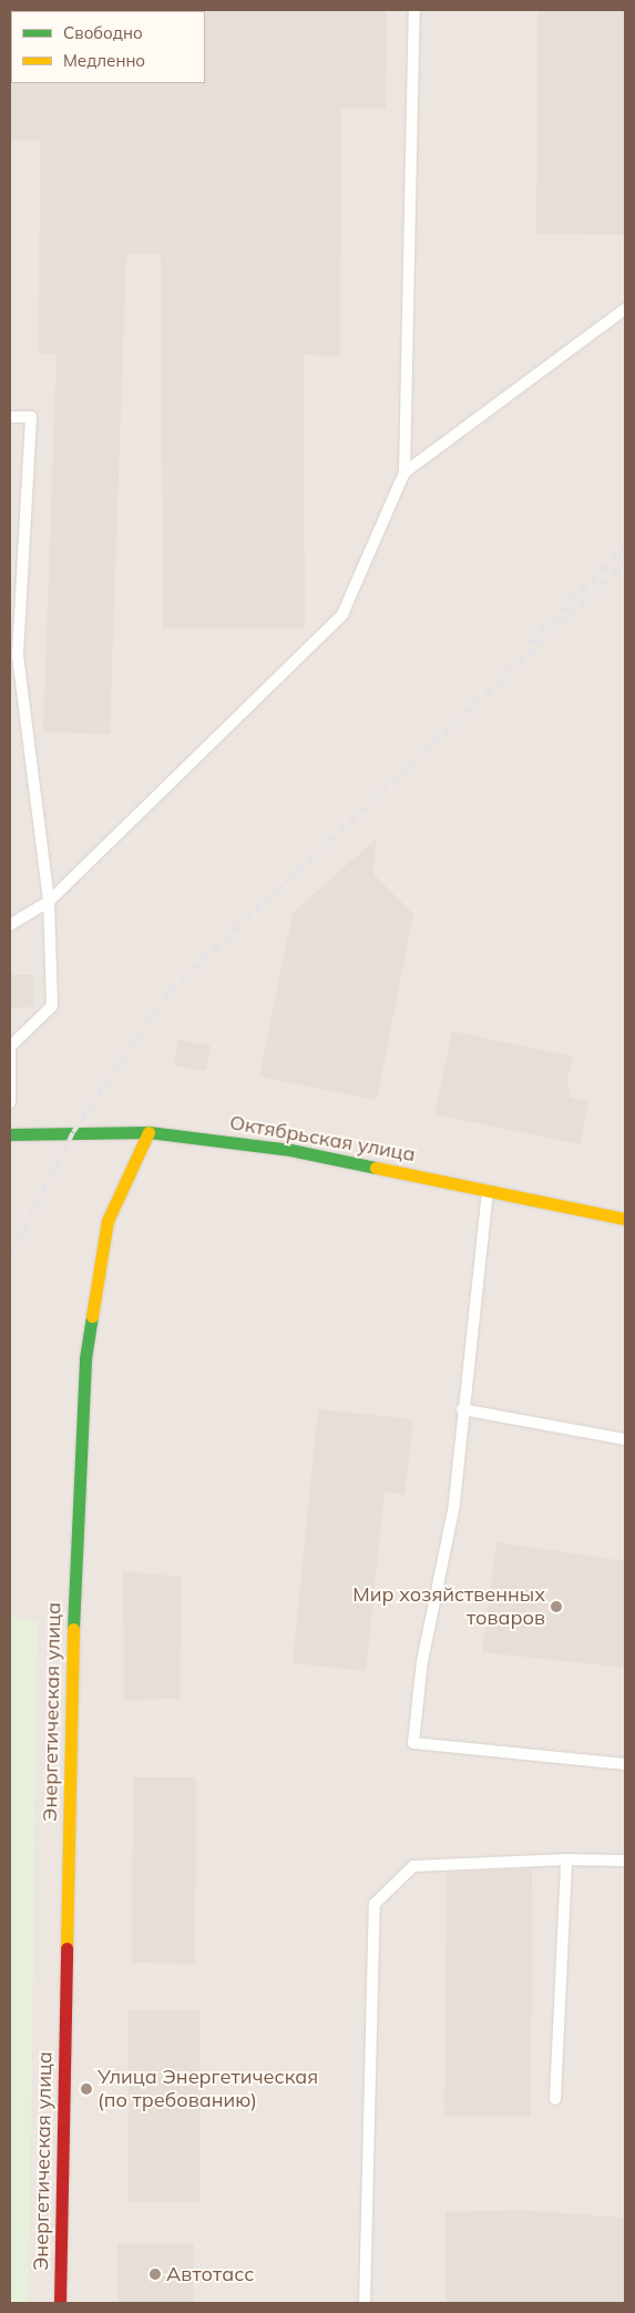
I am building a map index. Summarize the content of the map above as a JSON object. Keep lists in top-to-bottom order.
{
  "streets": {
    "street": ["Октябрьская улица", "Энергетическая улица"]
  },
  "crossings": [
    ["Октябрьская улица", "Энергетическая улица"]
  ],
  "places": ["Мир хозяйственных товаров", "Улица Энергетическая (по требованию)", "Автотасс"],
  "legend": ["Свободно", "Медленно"]
}
